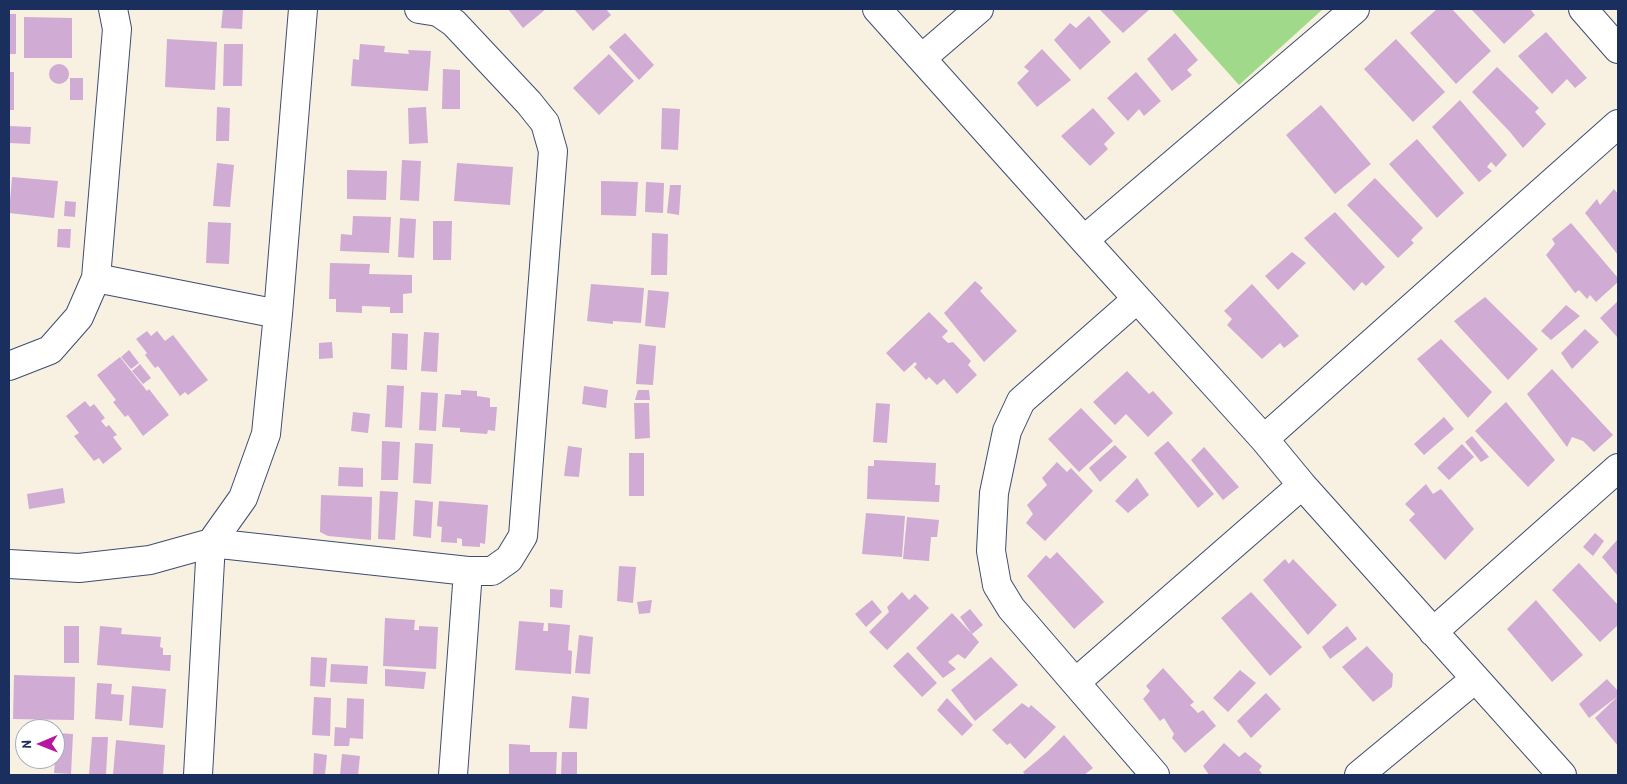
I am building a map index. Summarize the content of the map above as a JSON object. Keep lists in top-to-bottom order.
{
  "north": "left"
}
